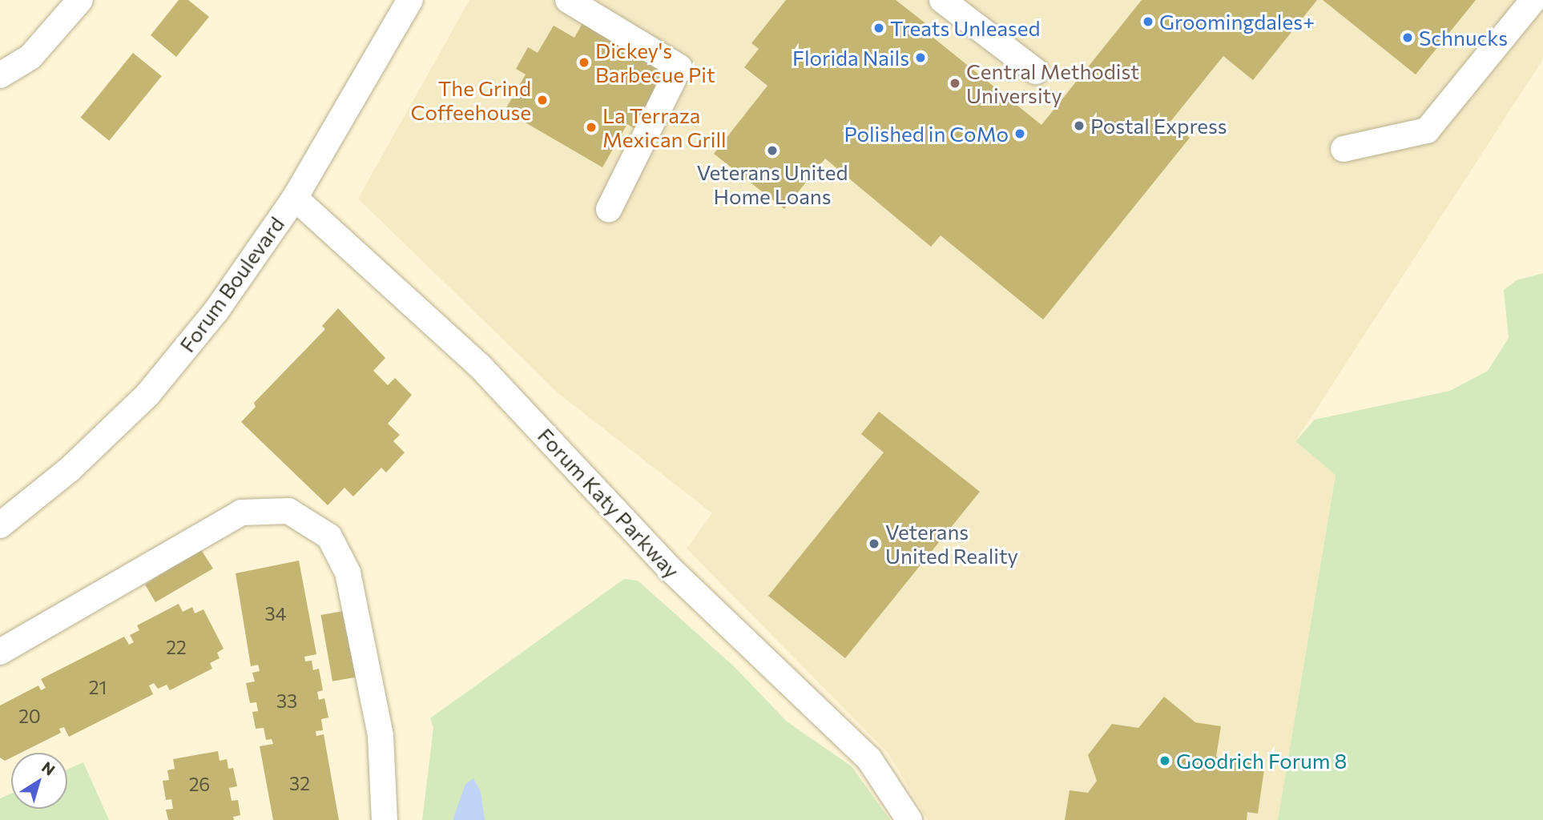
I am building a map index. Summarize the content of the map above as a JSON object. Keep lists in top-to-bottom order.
{
  "streets": {
    "street": ["Forum Boulevard", "Forum Katy Parkway"]
  },
  "crossings": [
    ["Forum Boulevard", "Forum Katy Parkway"]
  ],
  "places": [
    "Groomingdales+",
    "Treats Unleased",
    "Schnucks",
    "Florida Nails",
    "Dickey's Barbecue Pit",
    "Central Methodist University",
    "The Grind Coffeehouse",
    "Postal Express",
    "La Terraza Mexican Grill",
    "Polished in CoMo",
    "Veterans United Home Loans",
    "Veterans United Reality",
    "Goodrich Forum 8"
  ],
  "house_numbers": [
    "34",
    "22",
    "21",
    "33",
    "20",
    "32",
    "26"
  ],
  "north": "top right"
}
